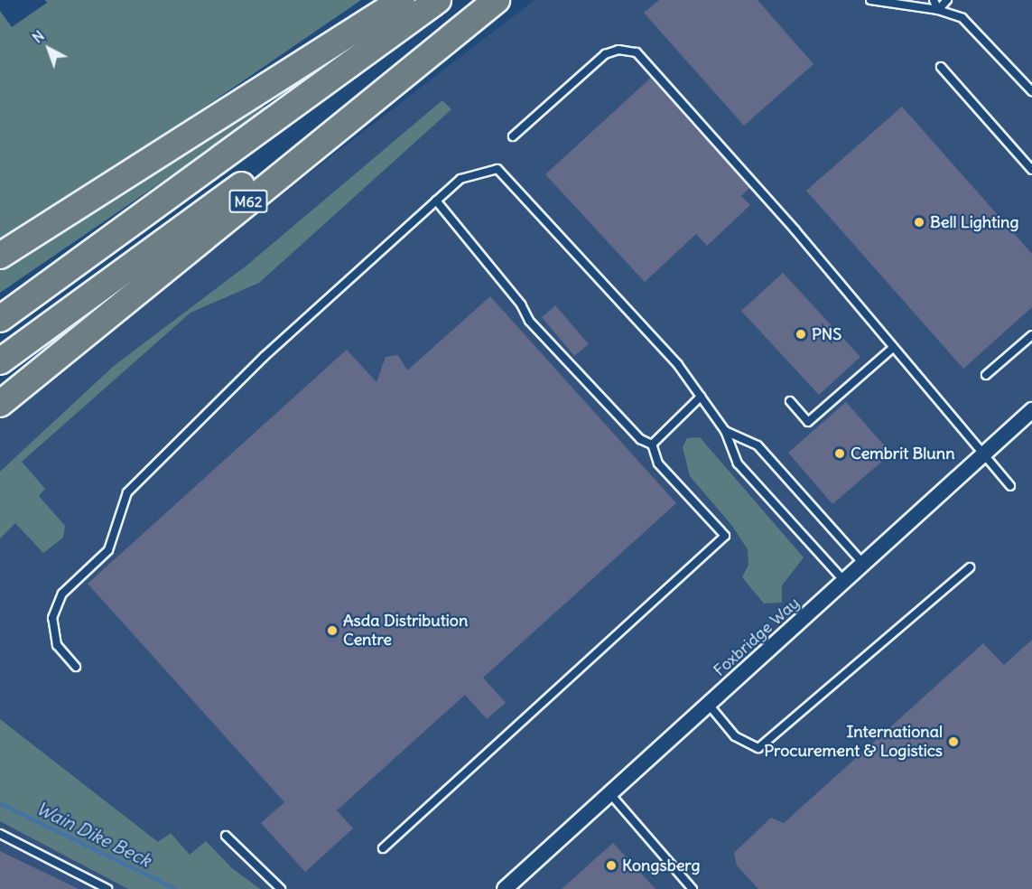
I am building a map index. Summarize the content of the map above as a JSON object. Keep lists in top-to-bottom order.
{
  "streets": {
    "highway": ["M62"],
    "street": ["Foxbridge Way"]
  },
  "water": ["Wain Dike Beck"],
  "places": [
    "Bell Lighting",
    "PNS",
    "Cembrit Blunn",
    "Asda Distribution Centre",
    "International Procurement & Logistics",
    "Kongsberg"
  ],
  "north": "top left"
}
